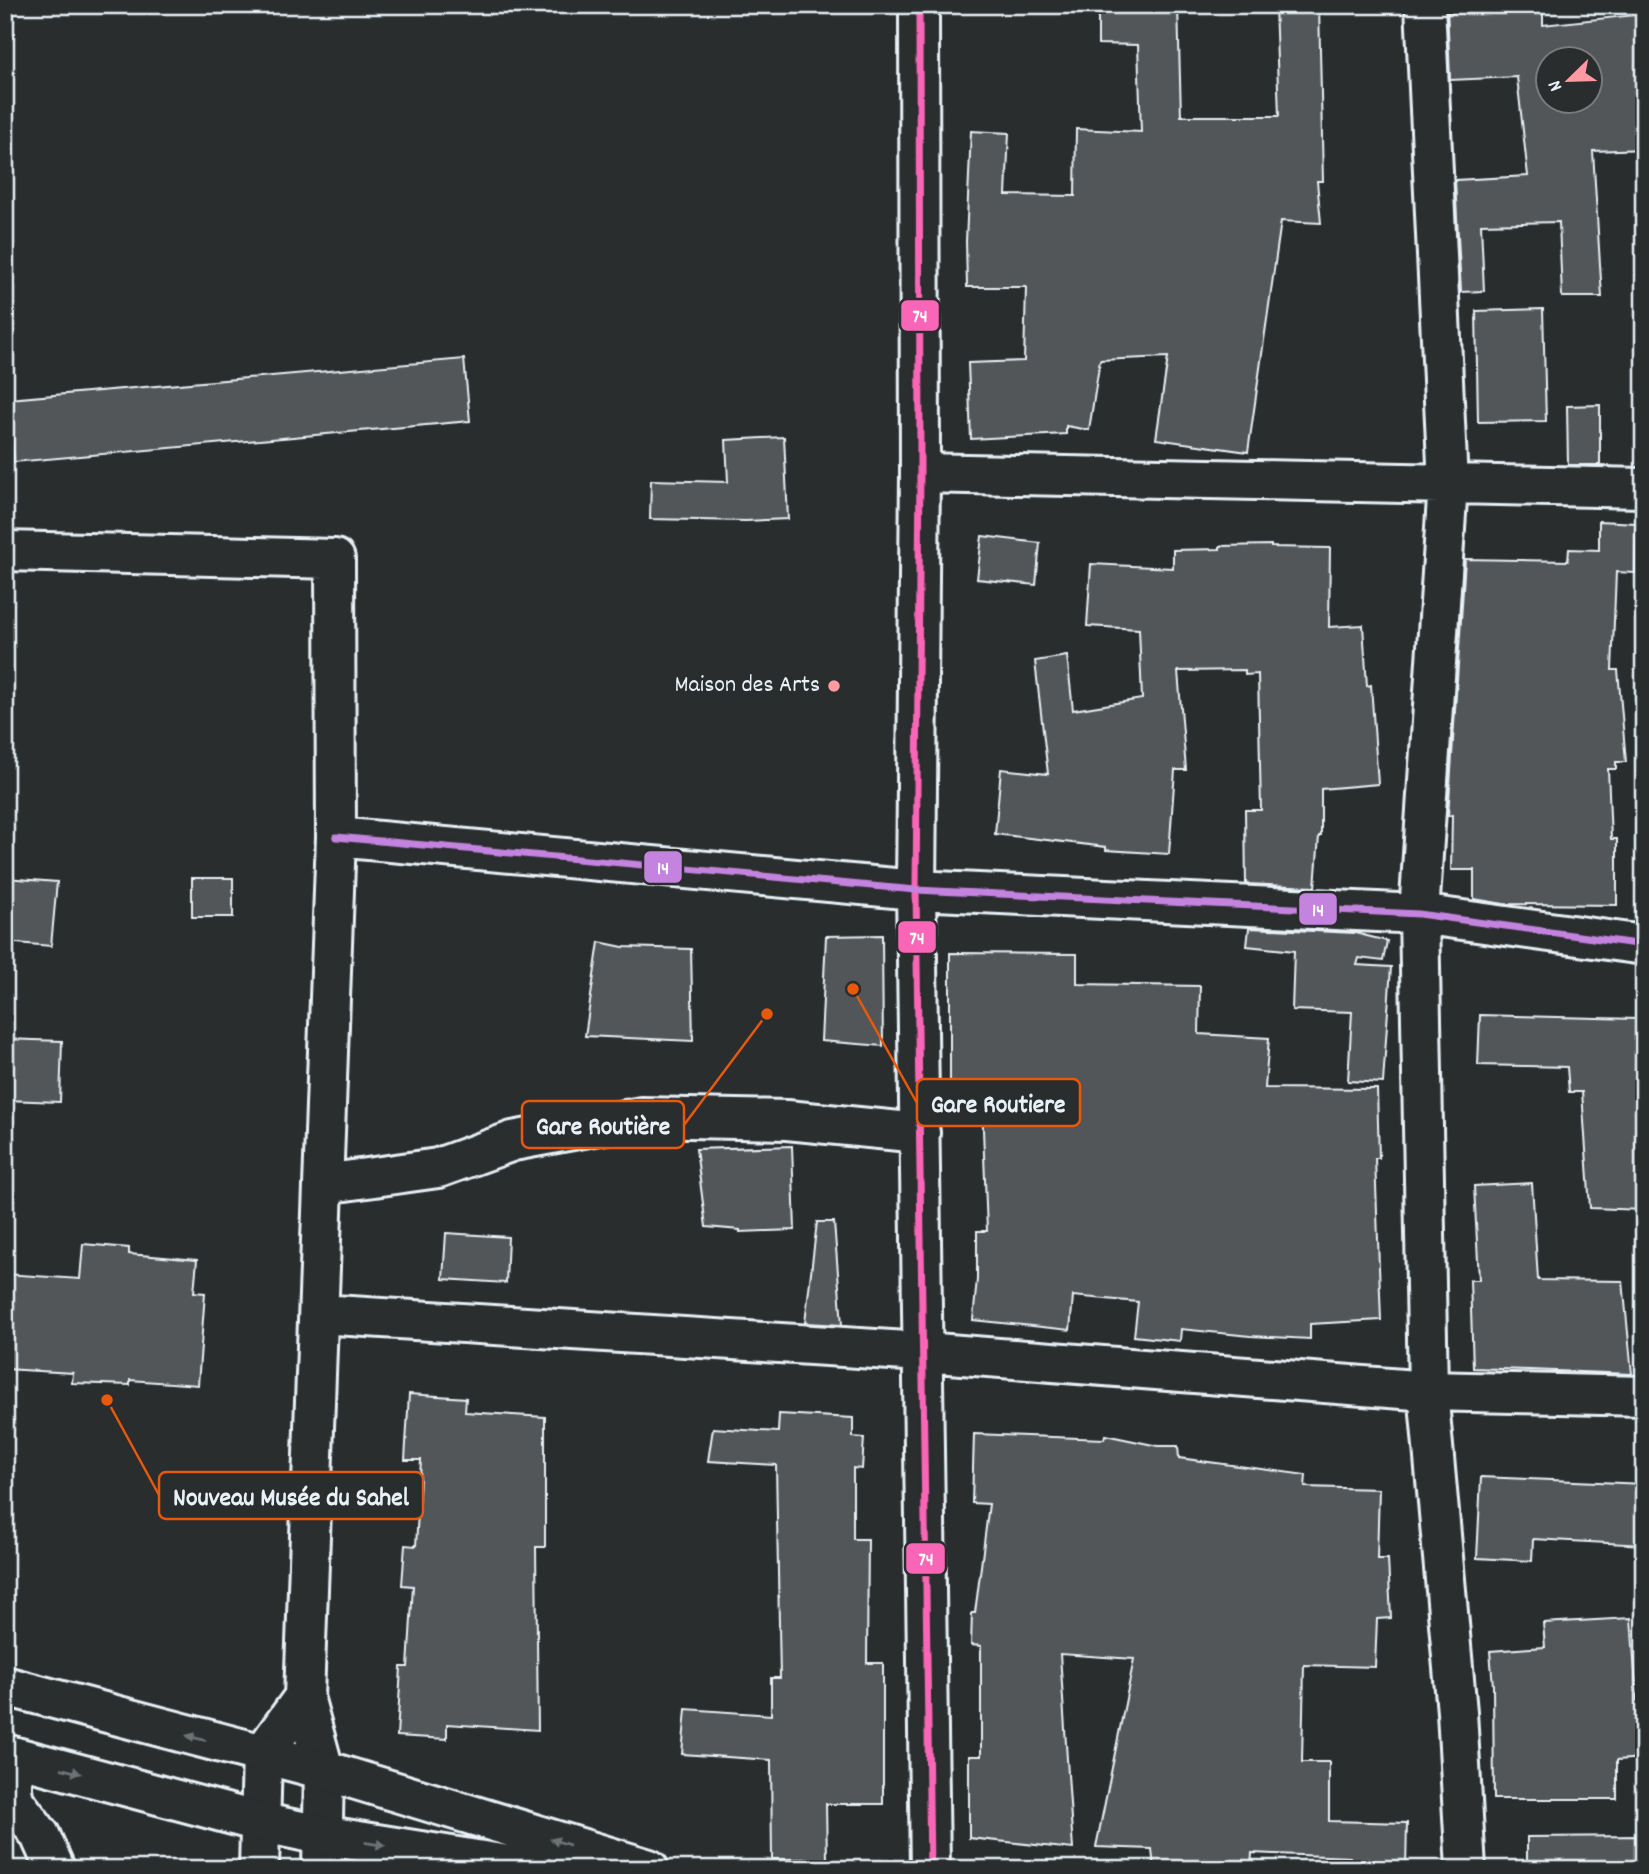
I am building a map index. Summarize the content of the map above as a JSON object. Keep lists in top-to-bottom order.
{
  "places": [
    "Maison des Arts",
    "Gare Routiere",
    "Gare Routière",
    "Nouveau Musée du Sahel"
  ],
  "lines": ["transit line 74", "transit line 14"],
  "north": "bottom left"
}
